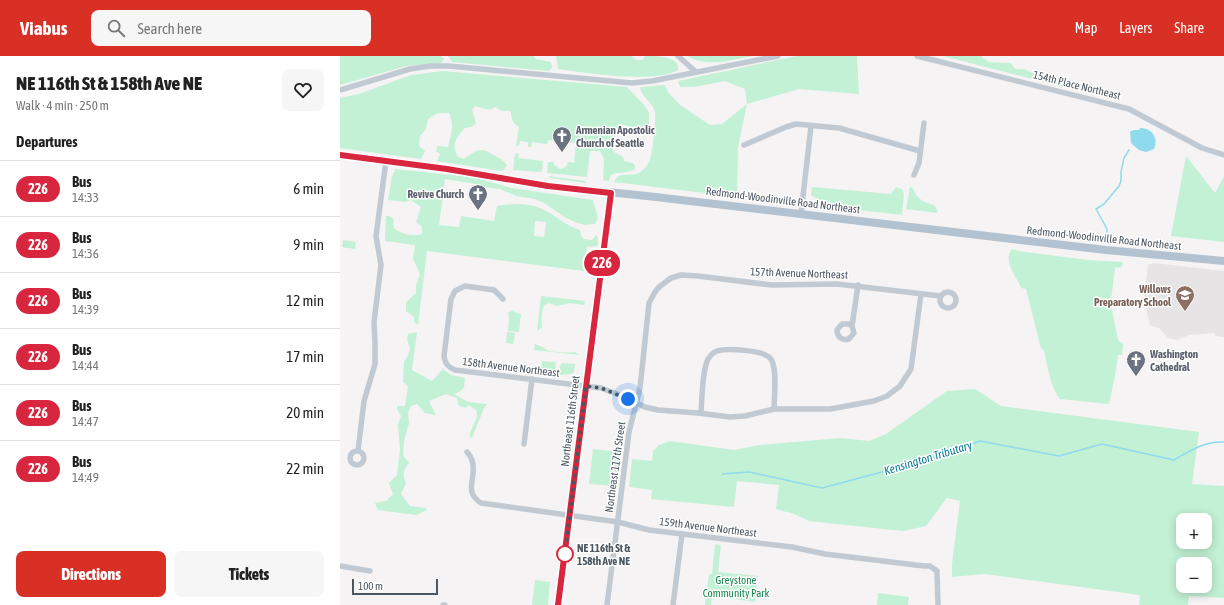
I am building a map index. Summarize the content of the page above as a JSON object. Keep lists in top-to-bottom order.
{
  "streets": {
    "main road": ["Redmond-Woodinville Road Northeast"],
    "street": [
      "154th Place Northeast",
      "157th Avenue Northeast",
      "158th Avenue Northeast",
      "Northeast 116th Street",
      "Northeast 117th Street",
      "159th Avenue Northeast"
    ]
  },
  "crossings": [
    ["Redmond-Woodinville Road Northeast", "Northeast 116th Street"],
    ["157th Avenue Northeast", "158th Avenue Northeast"],
    ["157th Avenue Northeast", "Northeast 117th Street"],
    ["158th Avenue Northeast", "Northeast 116th Street"],
    ["158th Avenue Northeast", "Northeast 117th Street"],
    ["Northeast 116th Street", "159th Avenue Northeast"],
    ["Northeast 117th Street", "159th Avenue Northeast"]
  ],
  "water": ["Kensington Tributary"],
  "parks": ["Greystone Community Park"],
  "places": {
    "church": ["Armenian Apostolic Church of Seattle", "Revive Church", "Washington Cathedral"],
    "school or university": ["Willows Preparatory School"],
    "other": ["NE 116th St & 158th Ave NE"]
  },
  "lines": ["bus line 226"],
  "scale_bar": "100 m",
  "page": {
    "header": "Viabus",
    "search": "Search here",
    "nav": ["Map", "Layers", "Share"],
    "heading": [
      ["NE 116th St & 158th Ave NE", "Walk · 4 min · 250 m"],
      "Departures"
    ],
    "on_map": "226",
    "list": [
      {
        "mark": "226",
        "name": "Bus",
        "note": "14:33",
        "value": "6 min"
      },
      {
        "mark": "226",
        "name": "Bus",
        "note": "14:36",
        "value": "9 min"
      },
      {
        "mark": "226",
        "name": "Bus",
        "note": "14:39",
        "value": "12 min"
      },
      {
        "mark": "226",
        "name": "Bus",
        "note": "14:44",
        "value": "17 min"
      },
      {
        "mark": "226",
        "name": "Bus",
        "note": "14:47",
        "value": "20 min"
      },
      {
        "mark": "226",
        "name": "Bus",
        "note": "14:49",
        "value": "22 min"
      }
    ],
    "map_buttons": ["+", "−"],
    "buttons": ["Directions", "Tickets"],
    "scale": "100 m"
  }
}
